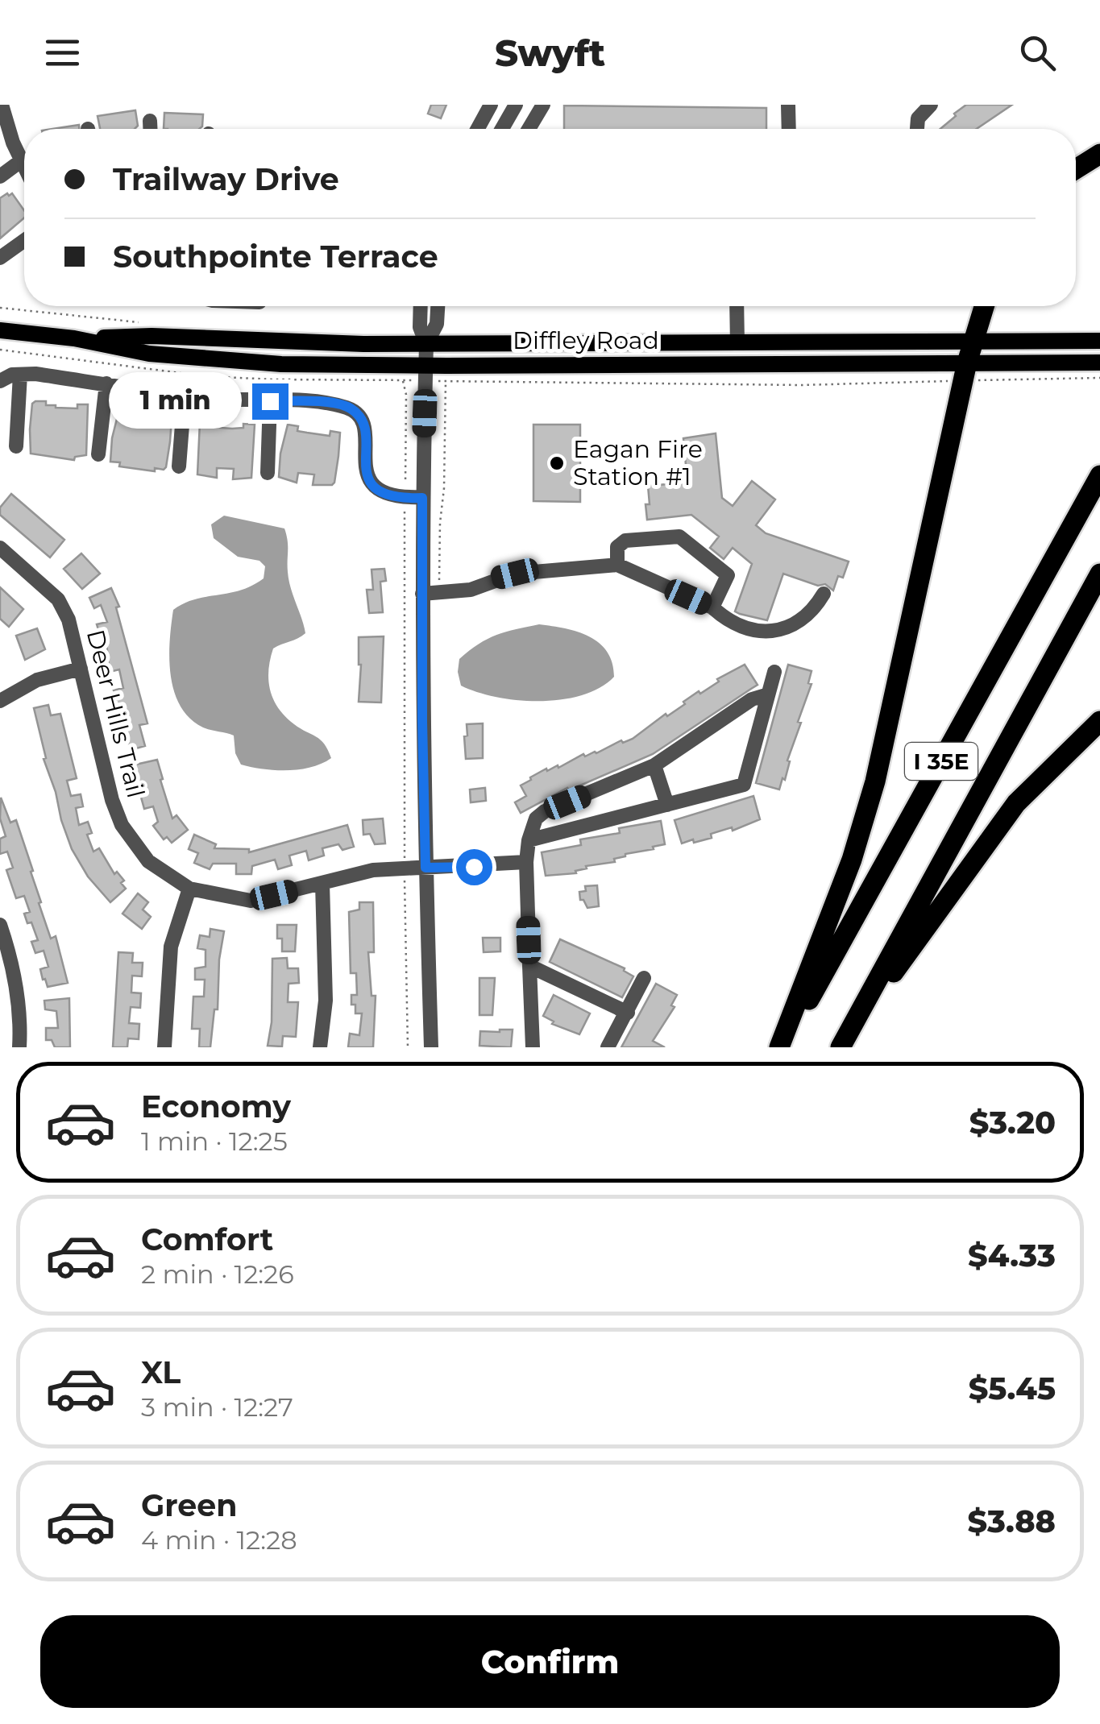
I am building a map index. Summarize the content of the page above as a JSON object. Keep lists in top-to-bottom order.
{
  "streets": {
    "highway": ["I 35E"],
    "main road": ["Diffley Road"],
    "street": ["Deer Hills Trail"]
  },
  "places": ["Eagan Fire Station #1"],
  "page": {
    "header": "Swyft",
    "banner": ["Trailway Drive", "Southpointe Terrace"],
    "bubble": "1 min",
    "list": [
      {
        "name": "Economy",
        "note": "1 min · 12:25",
        "value": "$3.20"
      },
      {
        "name": "Comfort",
        "note": "2 min · 12:26",
        "value": "$4.33"
      },
      {
        "name": "XL",
        "note": "3 min · 12:27",
        "value": "$5.45"
      },
      {
        "name": "Green",
        "note": "4 min · 12:28",
        "value": "$3.88"
      }
    ],
    "buttons": "Confirm"
  }
}
